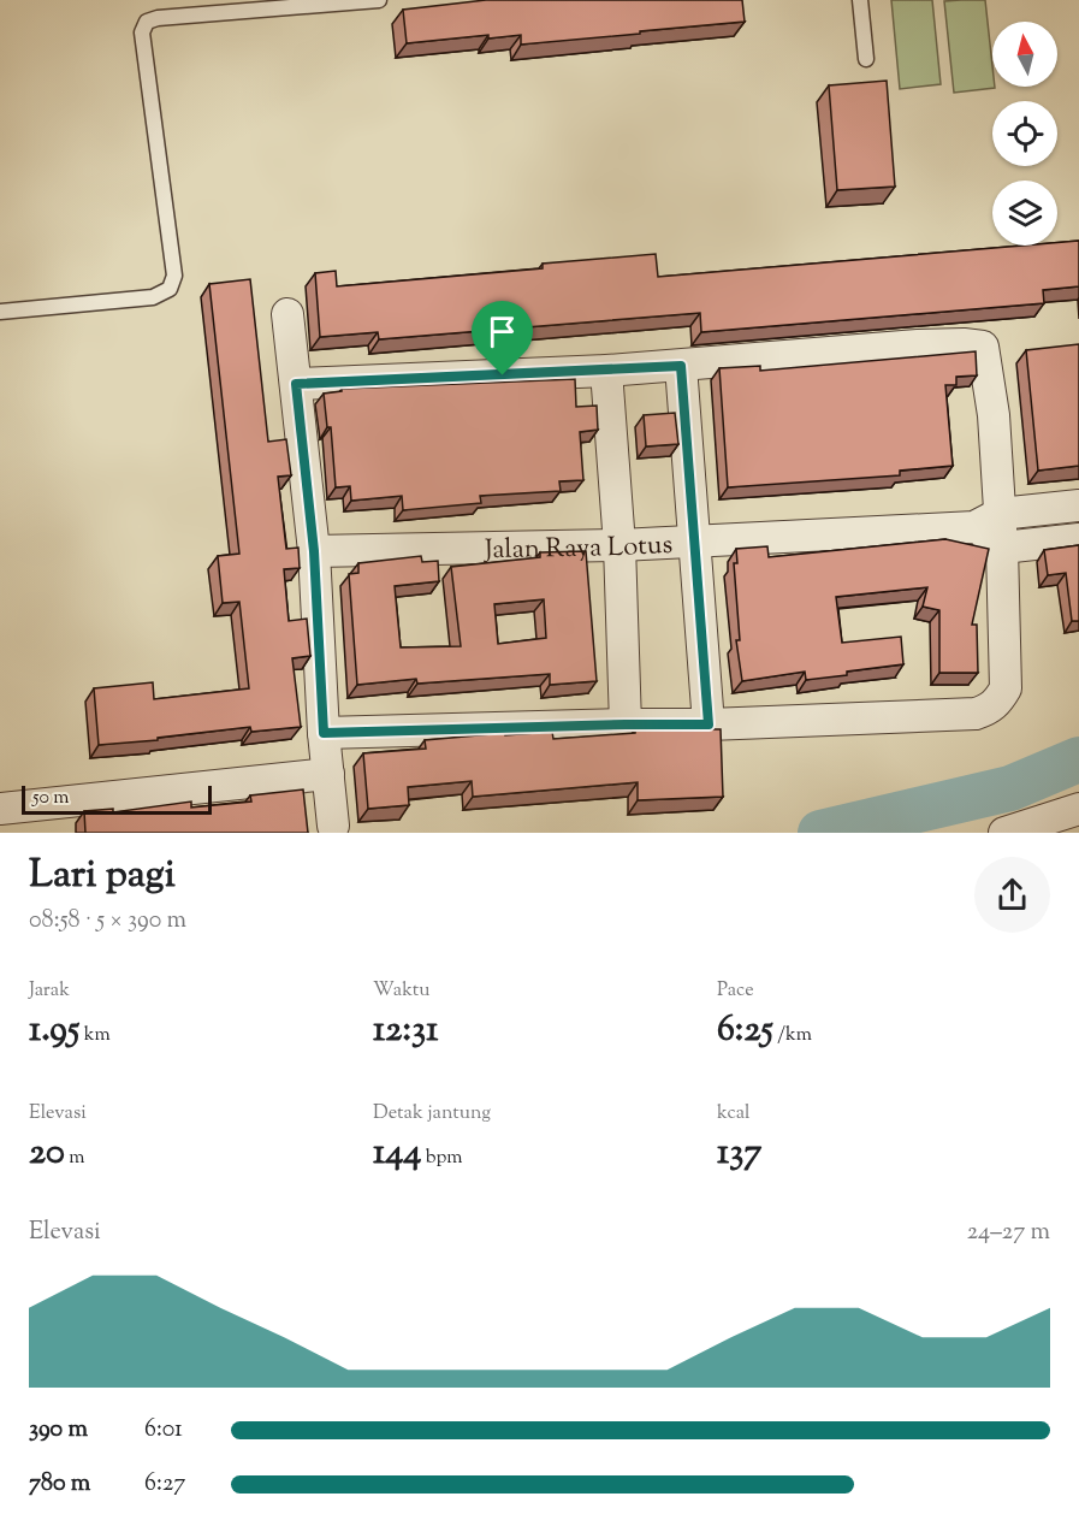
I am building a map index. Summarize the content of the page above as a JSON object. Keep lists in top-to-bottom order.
{
  "streets": {
    "street": ["Jalan Raya Lotus"]
  },
  "scale_bar": "50 m",
  "north": "top",
  "page": {
    "scale": "50 m",
    "heading": ["Lari pagi", "08:58 · 5 × 390 m"],
    "stats": [
      ["Jarak", "1.95 km"],
      ["Waktu", "12:31"],
      ["Pace", "6:25 /km"],
      ["Elevasi", "20 m"],
      ["Detak jantung", "144 bpm"],
      ["kcal", "137"]
    ],
    "chart": ["Elevasi", "24–27 m"],
    "list": [
      {
        "name": "390 m",
        "note": "6:01"
      },
      {
        "name": "780 m",
        "note": "6:27"
      }
    ]
  }
}
